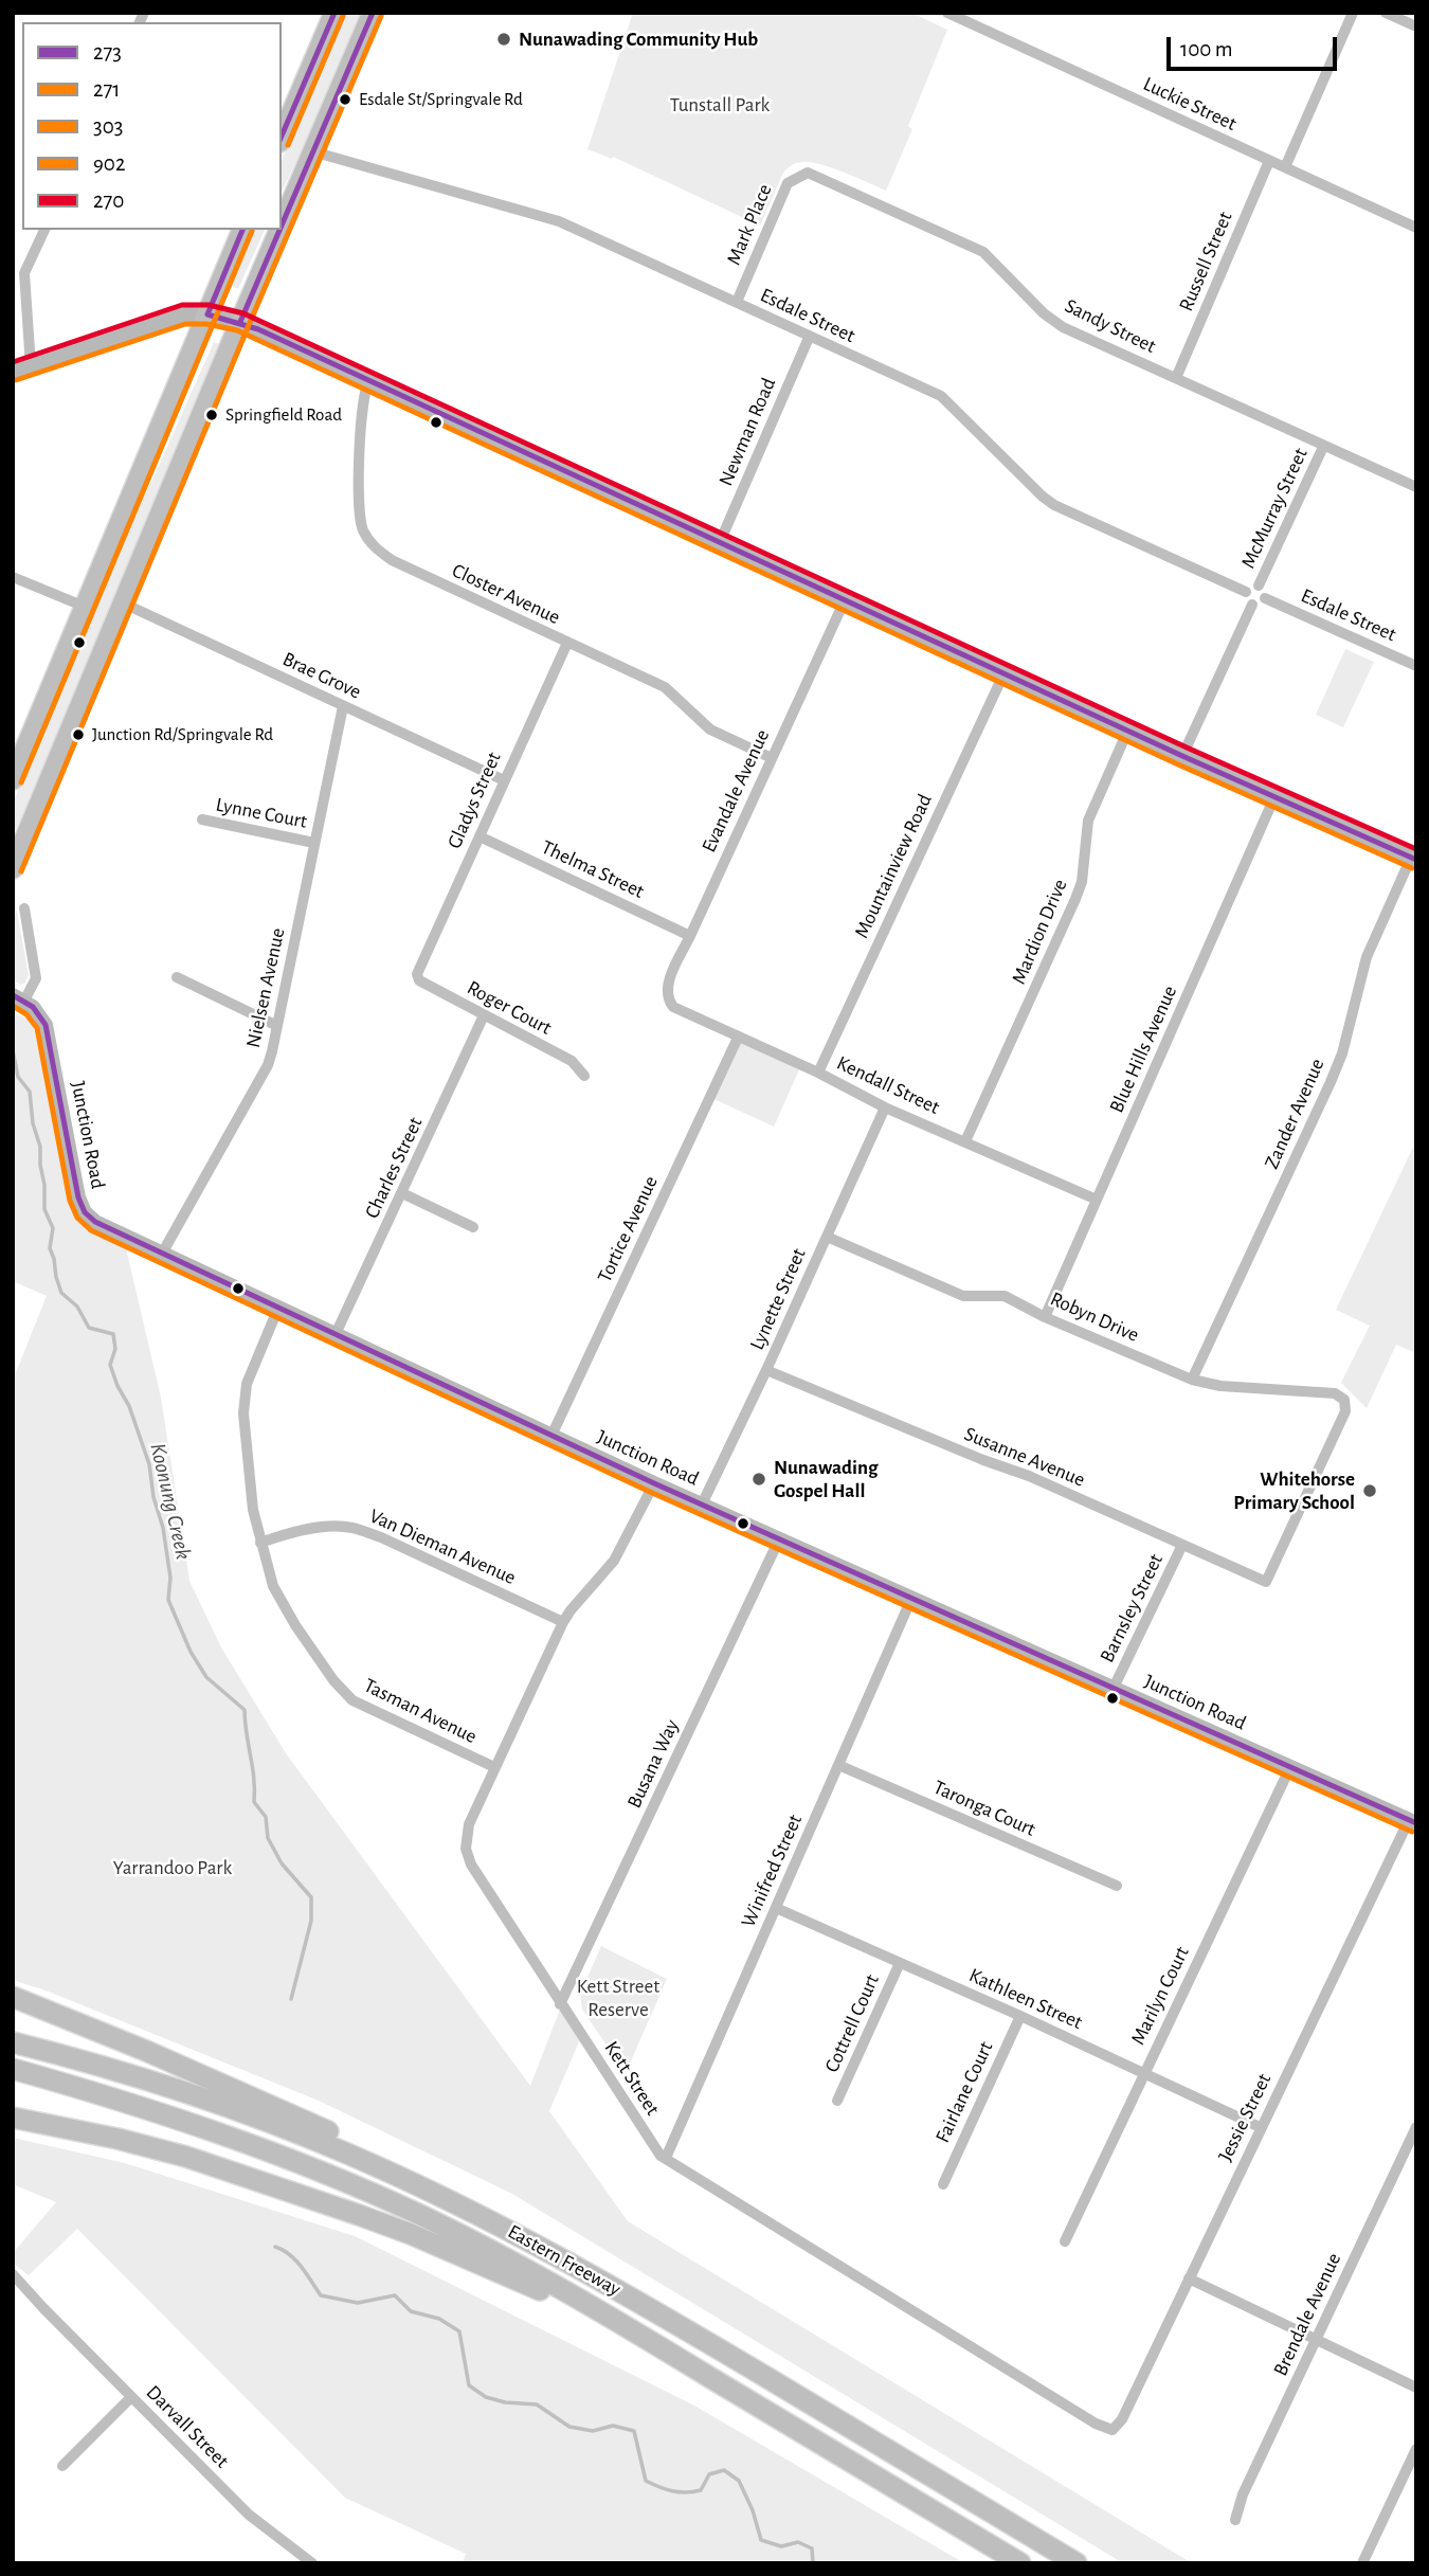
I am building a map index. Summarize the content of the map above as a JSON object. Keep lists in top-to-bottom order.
{
  "streets": {
    "highway": ["Eastern Freeway"],
    "street": [
      "Luckie Street",
      "Mark Place",
      "Russell Street",
      "Esdale Street",
      "Sandy Street",
      "Newman Road",
      "McMurray Street",
      "Closter Avenue",
      "Brae Grove",
      "Evandale Avenue",
      "Gladys Street",
      "Lynne Court",
      "Mountainview Road",
      "Thelma Street",
      "Mardion Drive",
      "Nielsen Avenue",
      "Roger Court",
      "Blue Hills Avenue",
      "Kendall Street",
      "Zander Avenue",
      "Junction Road",
      "Charles Street",
      "Tortice Avenue",
      "Lynette Street",
      "Robyn Drive",
      "Susanne Avenue",
      "Van Dieman Avenue",
      "Barnsley Street",
      "Tasman Avenue",
      "Busana Way",
      "Taronga Court",
      "Winifred Street",
      "Marilyn Court",
      "Kathleen Street",
      "Cottrell Court",
      "Kett Street",
      "Fairlane Court",
      "Jessie Street",
      "Brendale Avenue",
      "Darvall Street"
    ]
  },
  "crossings": [
    ["Luckie Street", "Russell Street"],
    ["Mark Place", "Esdale Street"],
    ["Mark Place", "Sandy Street"],
    ["Russell Street", "Sandy Street"],
    ["Esdale Street", "Newman Road"],
    ["Esdale Street", "McMurray Street"],
    ["Sandy Street", "McMurray Street"],
    ["Closter Avenue", "Evandale Avenue"],
    ["Closter Avenue", "Gladys Street"],
    ["Brae Grove", "Gladys Street"],
    ["Brae Grove", "Nielsen Avenue"],
    ["Evandale Avenue", "Thelma Street"],
    ["Evandale Avenue", "Kendall Street"],
    ["Gladys Street", "Thelma Street"],
    ["Gladys Street", "Roger Court"],
    ["Lynne Court", "Nielsen Avenue"],
    ["Mountainview Road", "Kendall Street"],
    ["Mardion Drive", "Kendall Street"],
    ["Nielsen Avenue", "Junction Road"],
    ["Roger Court", "Charles Street"],
    ["Blue Hills Avenue", "Kendall Street"],
    ["Blue Hills Avenue", "Robyn Drive"],
    ["Kendall Street", "Tortice Avenue"],
    ["Kendall Street", "Lynette Street"],
    ["Zander Avenue", "Robyn Drive"],
    ["Junction Road", "Charles Street"],
    ["Junction Road", "Tortice Avenue"],
    ["Junction Road", "Lynette Street"],
    ["Junction Road", "Barnsley Street"],
    ["Junction Road", "Tasman Avenue"],
    ["Junction Road", "Busana Way"],
    ["Junction Road", "Winifred Street"],
    ["Junction Road", "Marilyn Court"],
    ["Junction Road", "Kett Street"],
    ["Junction Road", "Jessie Street"],
    ["Lynette Street", "Robyn Drive"],
    ["Lynette Street", "Susanne Avenue"],
    ["Robyn Drive", "Susanne Avenue"],
    ["Susanne Avenue", "Barnsley Street"],
    ["Van Dieman Avenue", "Tasman Avenue"],
    ["Van Dieman Avenue", "Kett Street"],
    ["Tasman Avenue", "Kett Street"],
    ["Busana Way", "Kett Street"],
    ["Taronga Court", "Winifred Street"],
    ["Winifred Street", "Kathleen Street"],
    ["Winifred Street", "Kett Street"],
    ["Marilyn Court", "Kathleen Street"],
    ["Kathleen Street", "Cottrell Court"],
    ["Kathleen Street", "Fairlane Court"],
    ["Kathleen Street", "Jessie Street"],
    ["Kett Street", "Jessie Street"]
  ],
  "water": ["Koonung Creek"],
  "parks": ["Tunstall Park", "Yarrandoo Park", "Kett Street Reserve"],
  "places": [
    "Nunawading Community Hub",
    "Esdale St/Springvale Rd",
    "Springfield Road",
    "Junction Rd/Springvale Rd",
    "Nunawading Gospel Hall",
    "Whitehorse Primary School"
  ],
  "lines": [
    "transit line 273",
    "transit line 902",
    "transit line 270",
    "transit line 303",
    "transit line 271"
  ],
  "legend": [
    "273",
    "271",
    "303",
    "902",
    "270"
  ],
  "scale_bar": "100 m"
}
